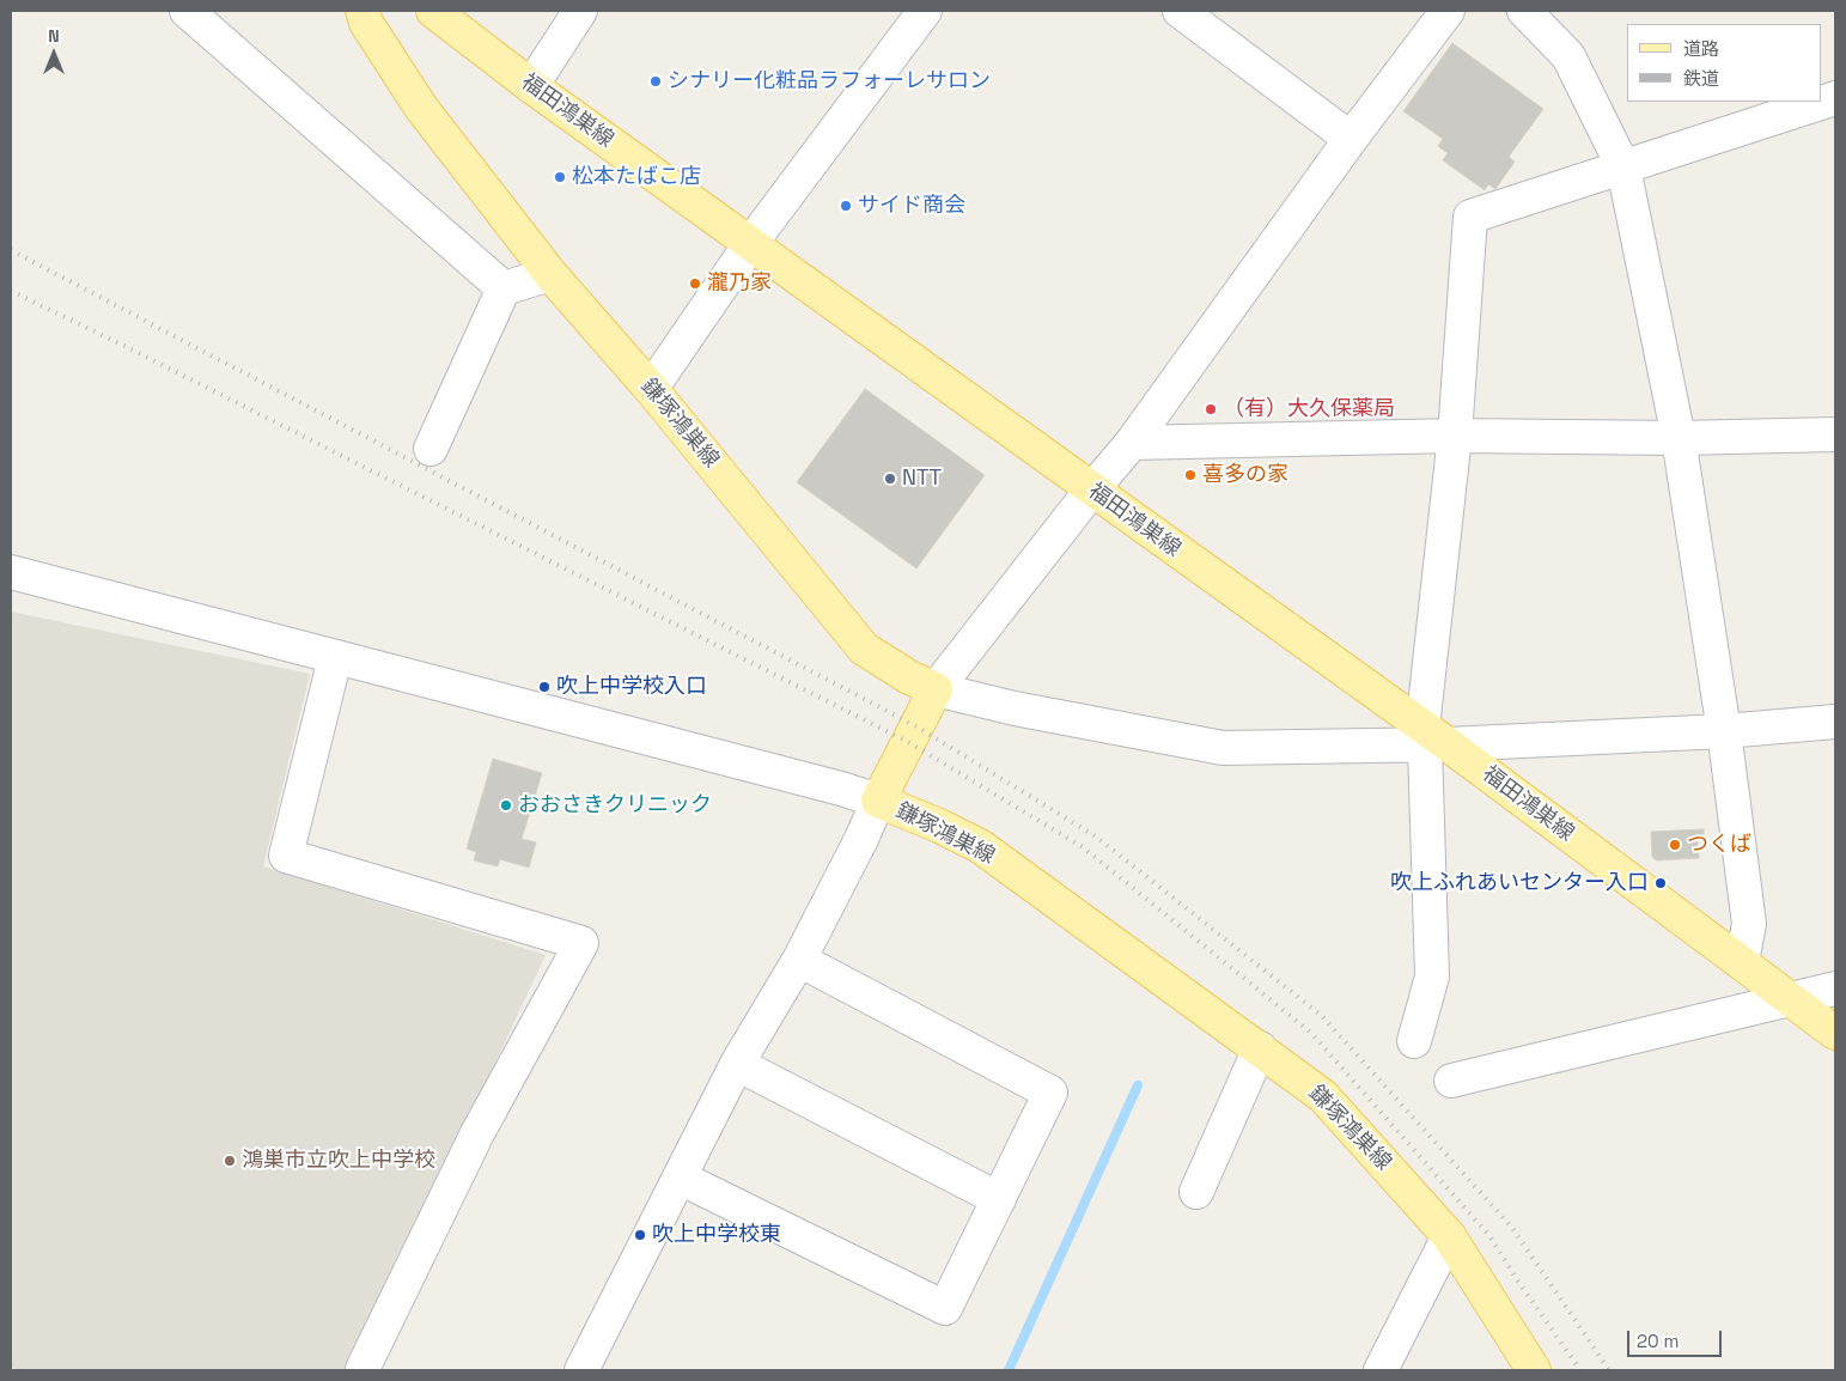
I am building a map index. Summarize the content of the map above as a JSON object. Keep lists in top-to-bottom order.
{
  "streets": {
    "main road": ["福田鴻巣線", "鎌塚鴻巣線"]
  },
  "places": [
    "シナリー化粧品ラフォーレサロン",
    "松本たばこ店",
    "サイド商会",
    "瀧乃家",
    "（有）大久保薬局",
    "喜多の家",
    "NTT",
    "吹上中学校入口",
    "おおさきクリニック",
    "つくば",
    "吹上ふれあいセンター入口",
    "鴻巣市立吹上中学校",
    "吹上中学校東"
  ],
  "legend": ["道路", "鉄道"],
  "scale_bar": "20 m",
  "north": "top"
}
